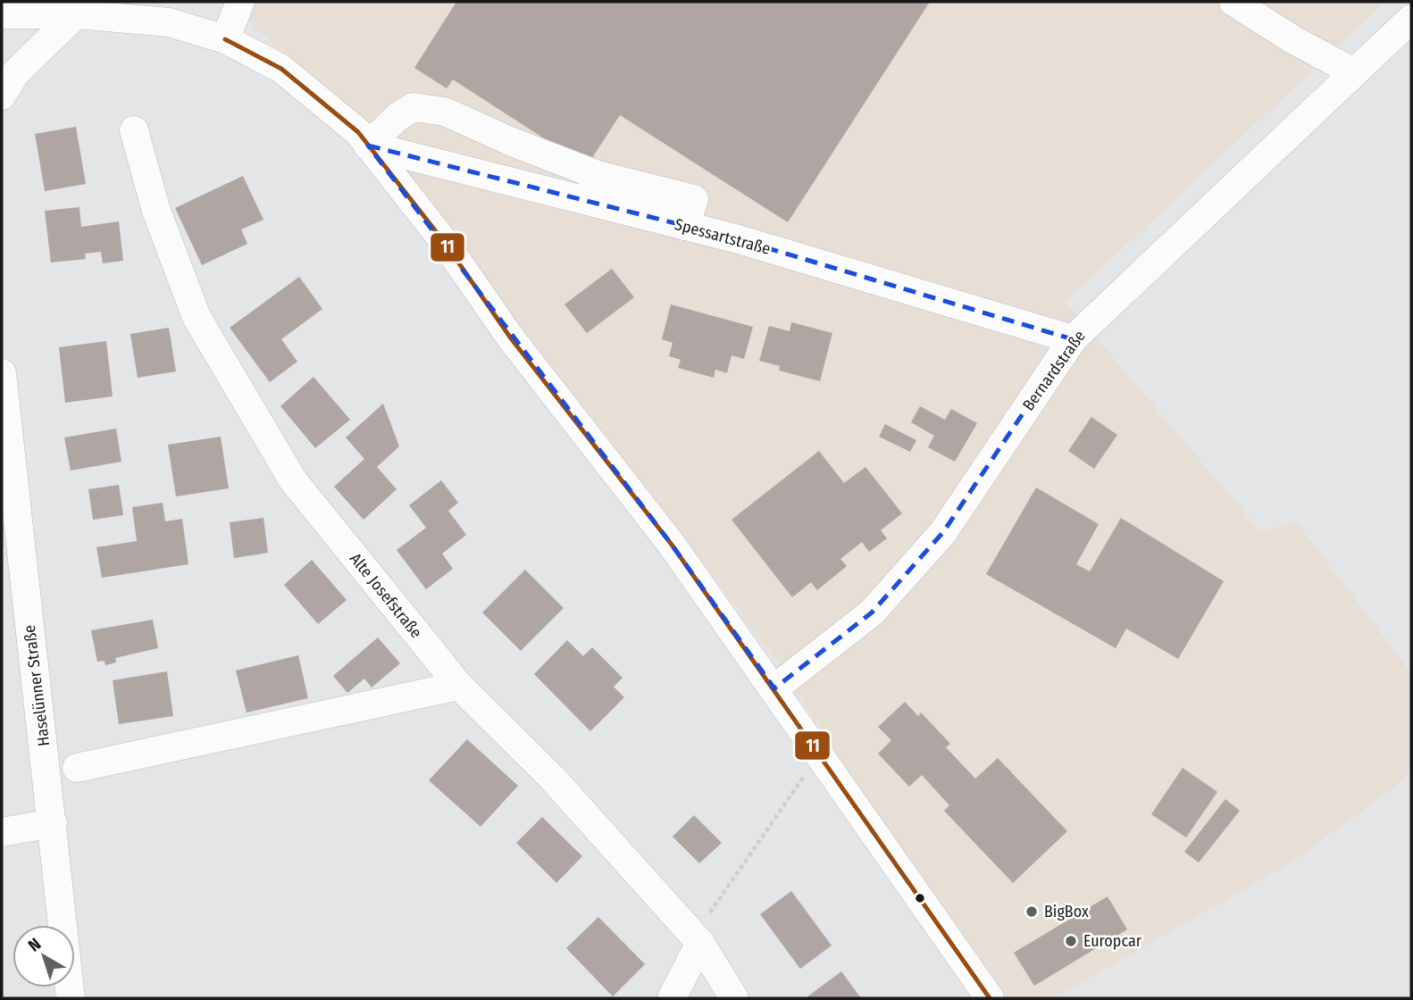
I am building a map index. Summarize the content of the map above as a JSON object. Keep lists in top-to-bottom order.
{
  "streets": {
    "street": [
      "Spessartstraße",
      "Bernardstraße",
      "Alte Josefstraße",
      "Haselünner Straße"
    ]
  },
  "crossings": [
    ["Spessartstraße", "Bernardstraße"]
  ],
  "places": ["BigBox", "Europcar"],
  "lines": ["transit line 11"],
  "north": "top left"
}
